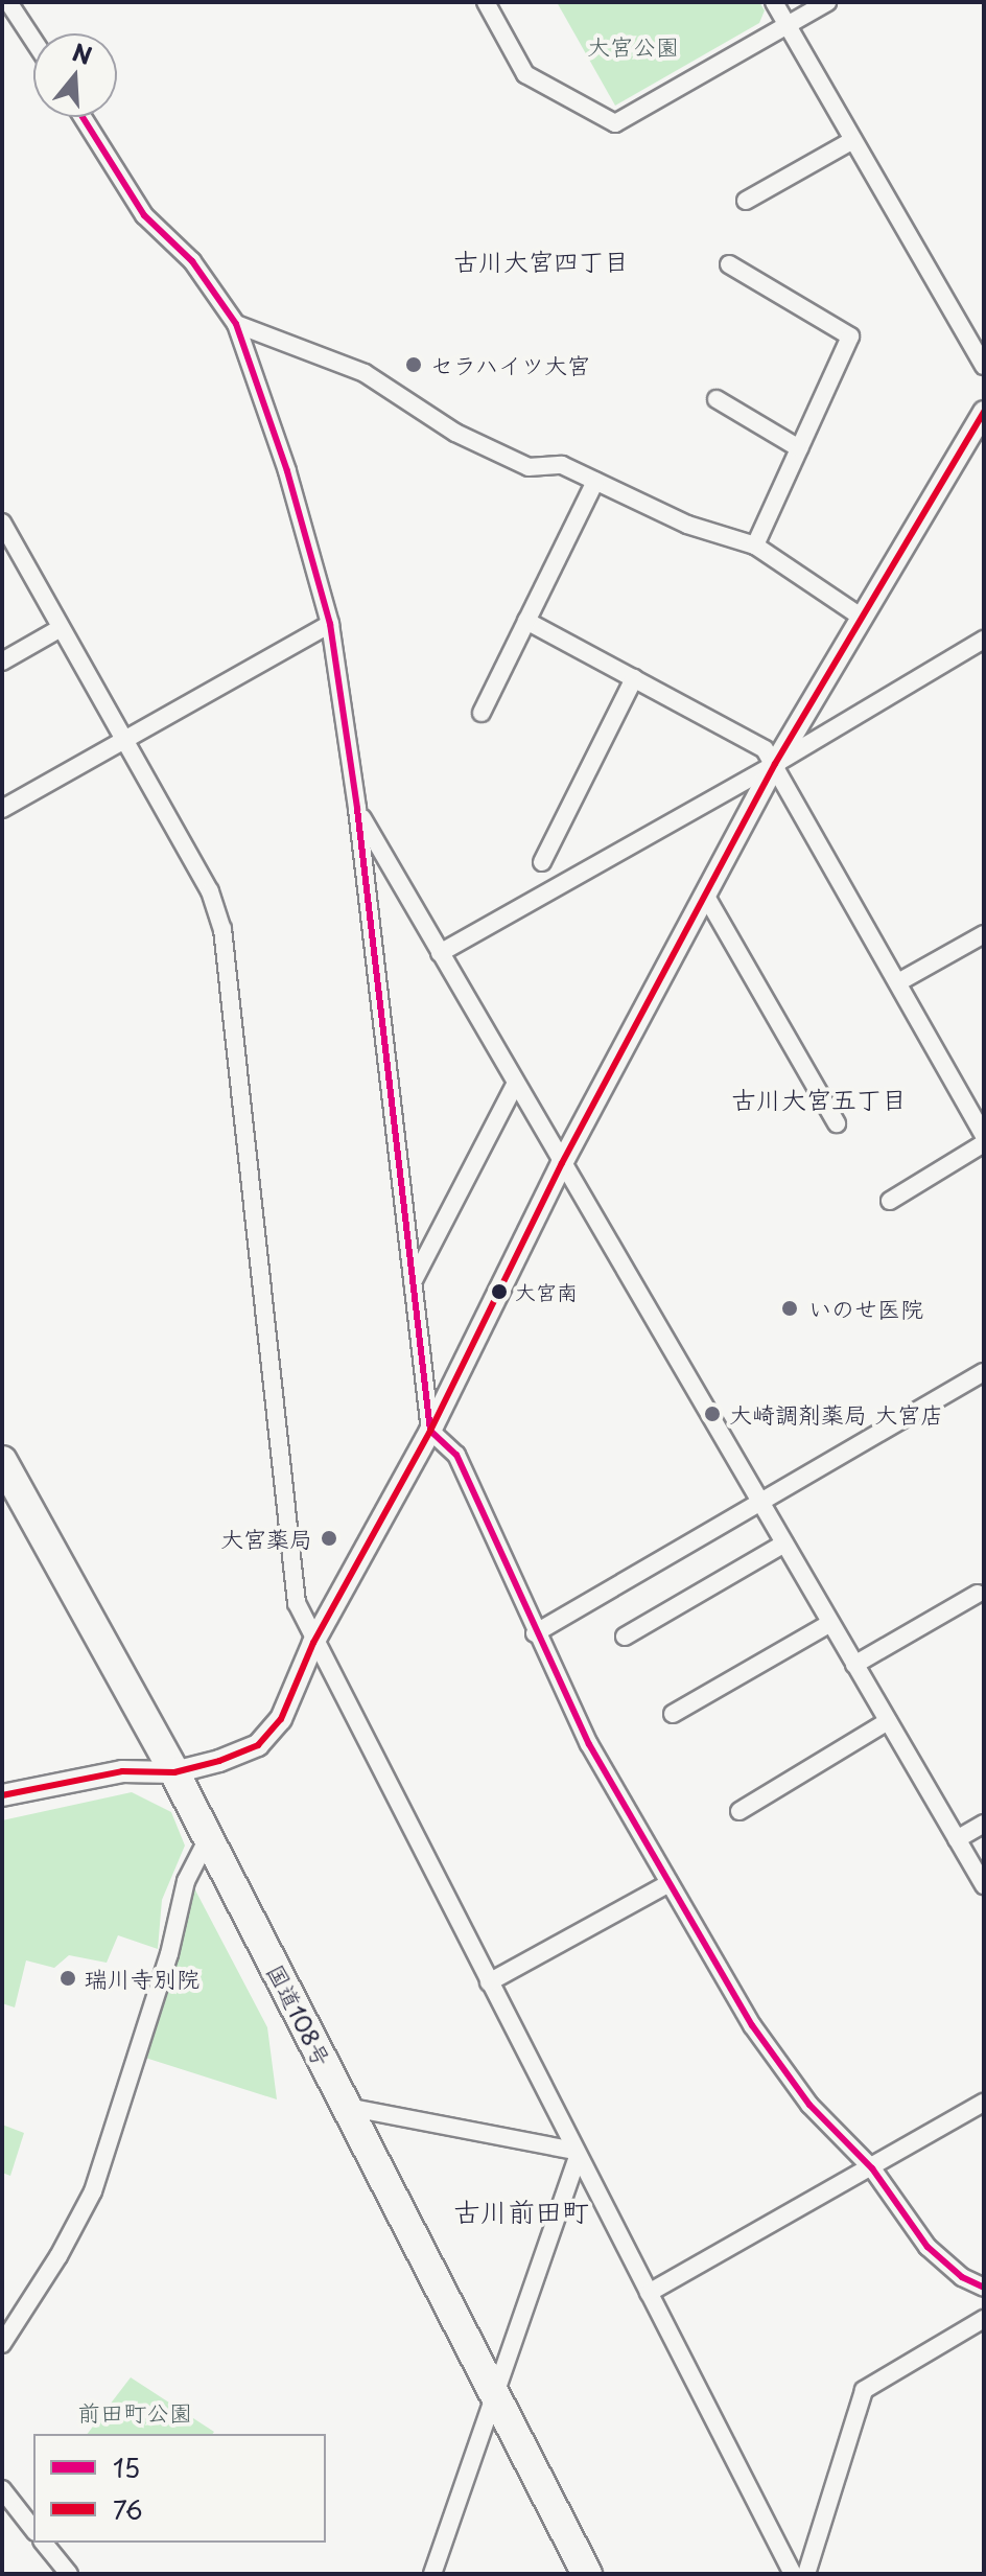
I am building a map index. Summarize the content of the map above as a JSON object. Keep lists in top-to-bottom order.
{
  "streets": {
    "highway": ["国道108号"]
  },
  "districts": ["古川大宮四丁目", "古川大宮五丁目", "古川前田町"],
  "parks": ["大宮公園", "前田町公園"],
  "places": [
    "セラハイツ大宮",
    "大宮南",
    "いのせ医院",
    "大崎調剤薬局 大宮店",
    "大宮薬局",
    "瑞川寺別院"
  ],
  "lines": ["transit line 15", "transit line 76"],
  "legend": ["15", "76"],
  "north": "top"
}
